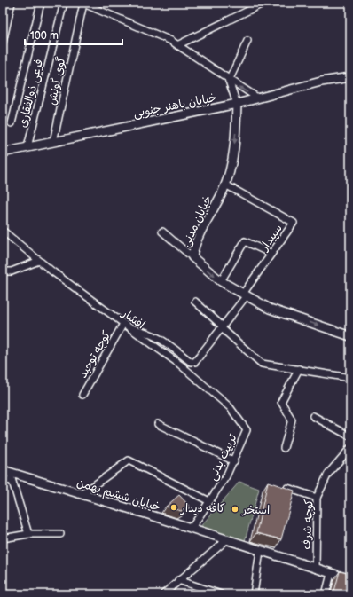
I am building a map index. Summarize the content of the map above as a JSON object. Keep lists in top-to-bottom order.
{
  "streets": {
    "street": [
      "گوی گونش",
      "فرعی ذوالفقاری",
      "خیابان باهنر جنوبی",
      "خیابان مدنی",
      "سپیدار",
      "افشار",
      "کوچه توحید",
      "تربیت بدنی",
      "خیابان ششم بهمن",
      "کوچه شرف"
    ]
  },
  "crossings": [
    ["گوی گونش", "خیابان باهنر جنوبی"],
    ["فرعی ذوالفقاری", "خیابان باهنر جنوبی"],
    ["خیابان باهنر جنوبی", "خیابان مدنی"],
    ["خیابان مدنی", "سپیدار"],
    ["سپیدار", "افشار"],
    ["سپیدار", "کوچه توحید"],
    ["افشار", "کوچه توحید"],
    ["افشار", "تربیت بدنی"],
    ["تربیت بدنی", "خیابان ششم بهمن"],
    ["خیابان ششم بهمن", "کوچه شرف"]
  ],
  "one_way": ["خیابان مدنی"],
  "places": ["کافه دیدار", "استخر"],
  "scale_bar": "100 m"
}
